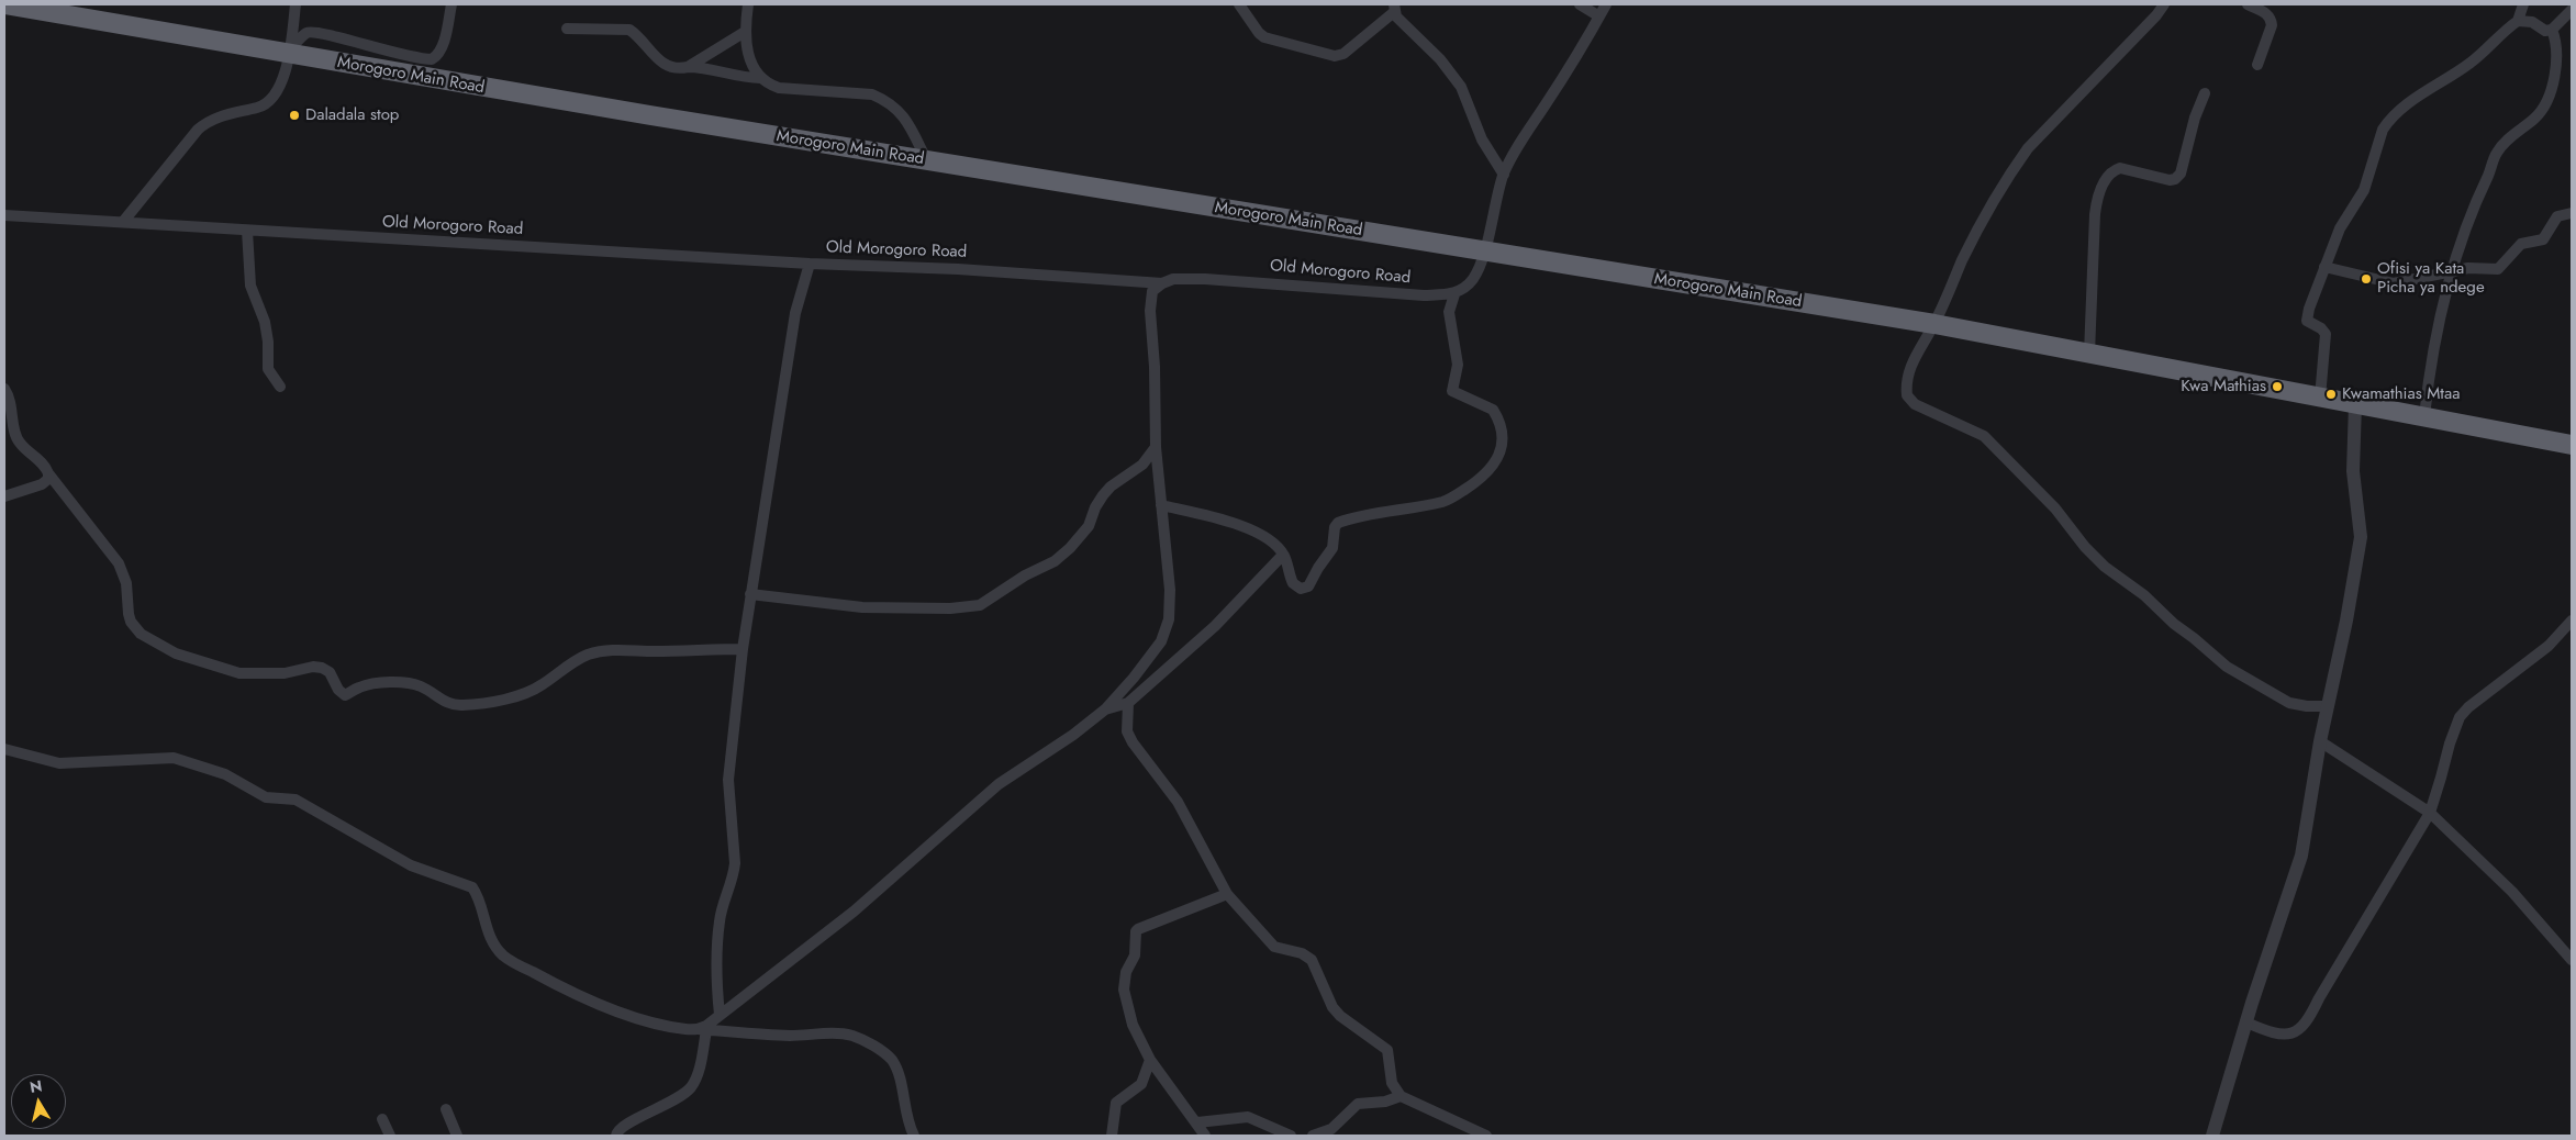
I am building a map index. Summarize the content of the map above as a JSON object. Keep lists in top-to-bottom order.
{
  "streets": {
    "highway": ["Morogoro Main Road"],
    "street": ["Old Morogoro Road"]
  },
  "places": [
    "Daladala stop",
    "Ofisi ya Kata Picha ya ndege",
    "Kwa Mathias",
    "Kwamathias Mtaa"
  ],
  "north": "top"
}
